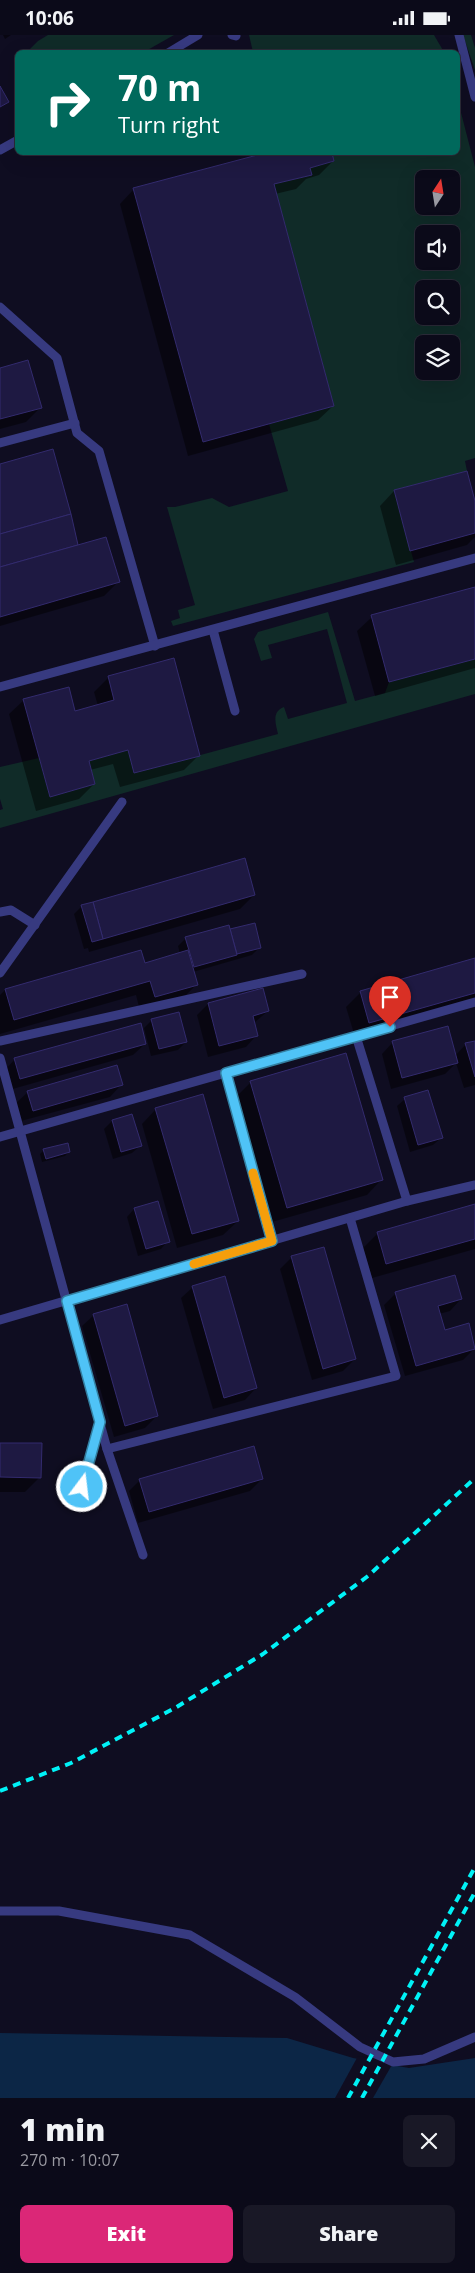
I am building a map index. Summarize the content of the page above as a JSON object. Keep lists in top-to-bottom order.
{
  "north": "top",
  "page": {
    "status": "10:06",
    "turn": ["70 m", "Turn right"],
    "heading": ["1 min", "270 m · 10:07"],
    "buttons": ["Exit", "Share"]
  }
}
